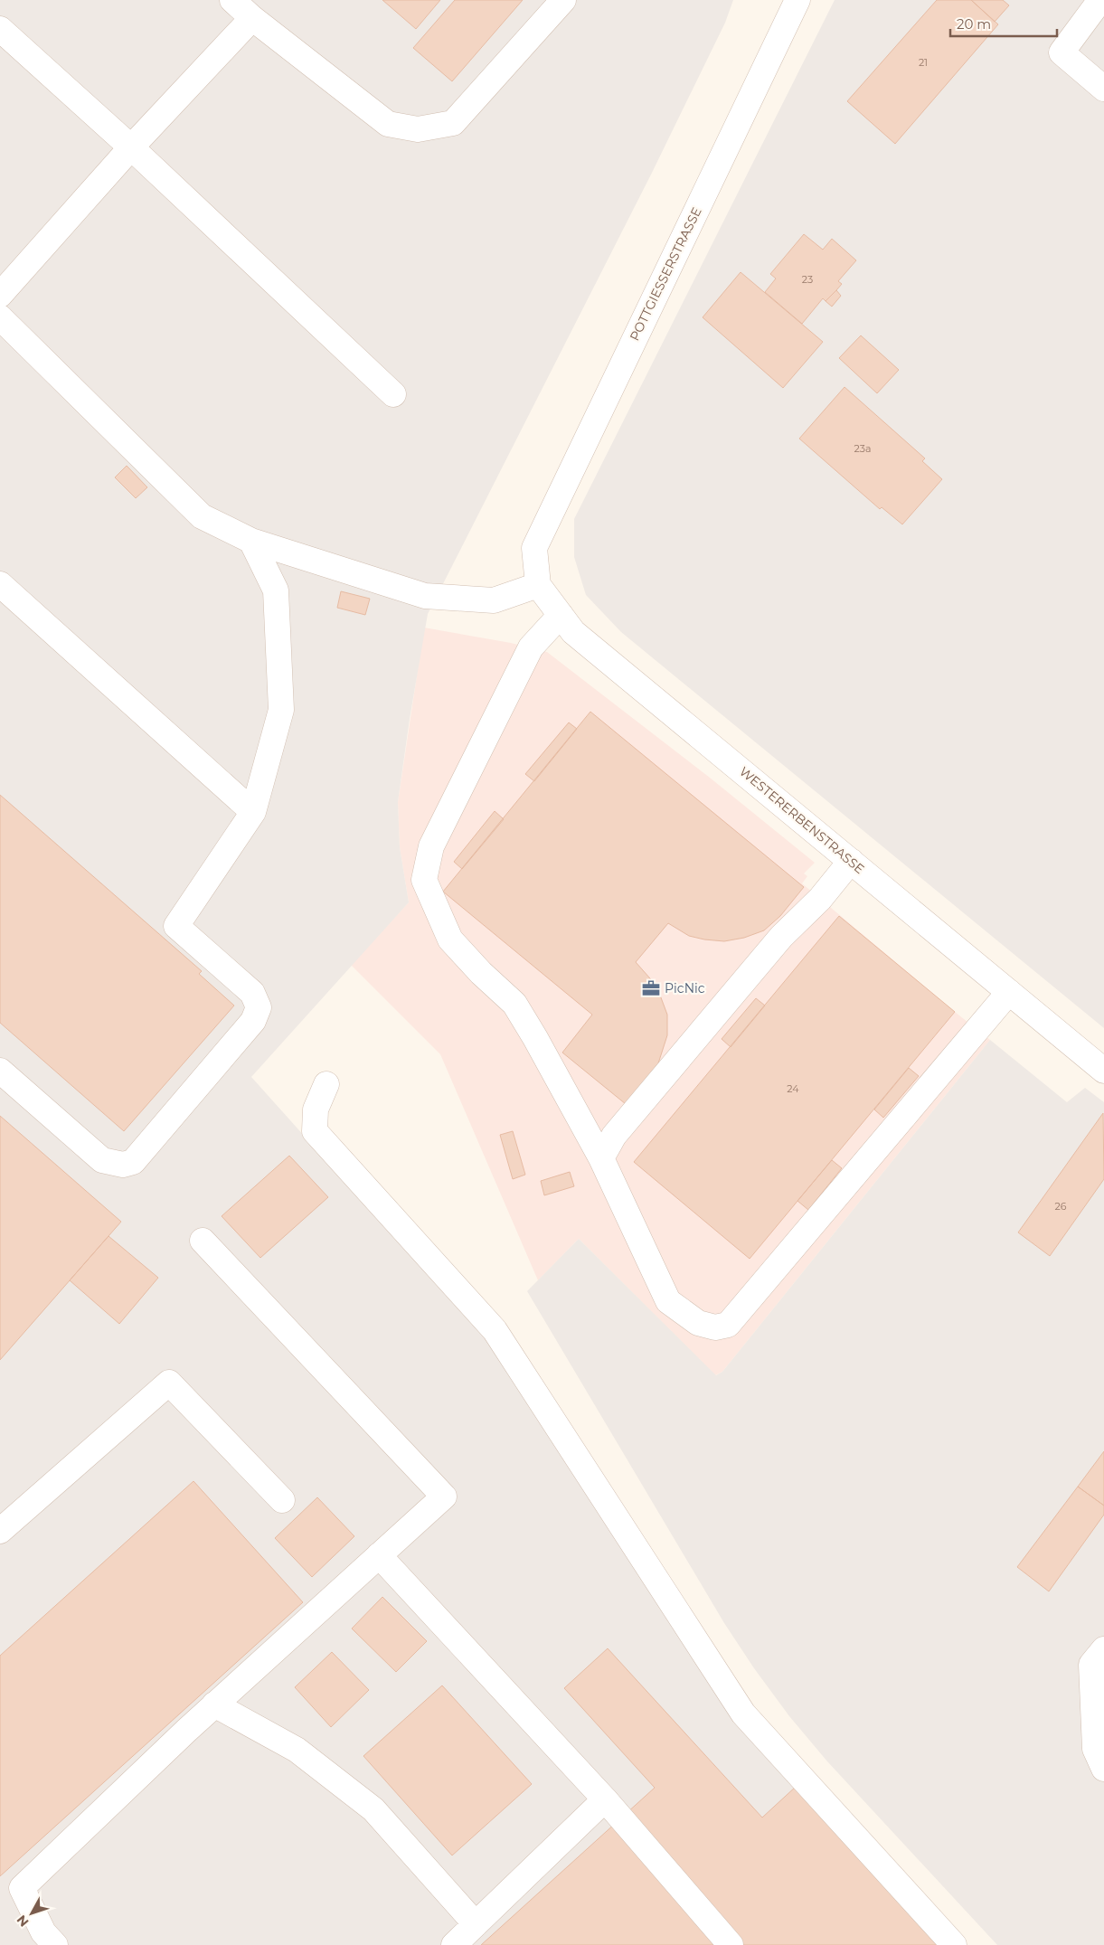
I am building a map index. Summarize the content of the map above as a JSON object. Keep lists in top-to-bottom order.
{
  "streets": {
    "street": ["POTTGIESSERSTRASSE", "WESTERERBENSTRASSE"]
  },
  "crossings": [
    ["POTTGIESSERSTRASSE", "WESTERERBENSTRASSE"]
  ],
  "places": {
    "office": ["PicNic"]
  },
  "house_numbers": [
    "21",
    "23",
    "23a",
    "24",
    "26"
  ],
  "scale_bar": "20 m",
  "north": "bottom left"
}
